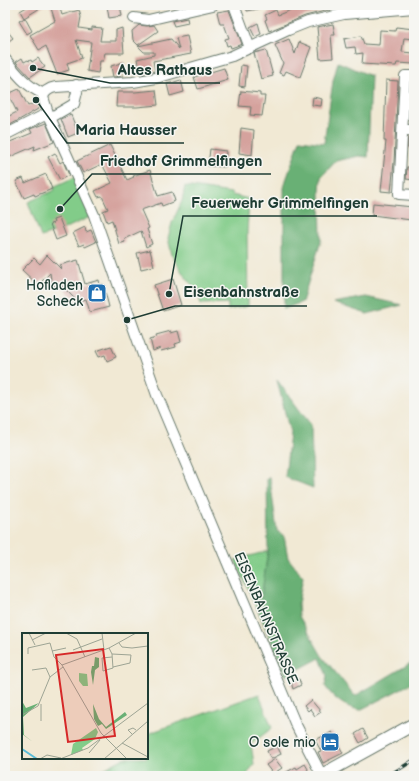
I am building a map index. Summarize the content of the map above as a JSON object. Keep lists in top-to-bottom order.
{
  "streets": {
    "street": ["EISENBAHNSTRASSE"]
  },
  "places": {
    "other": [
      "Altes Rathaus",
      "Maria Hausser",
      "Friedhof Grimmelfingen",
      "Feuerwehr Grimmelfingen",
      "Eisenbahnstraße"
    ],
    "shop": ["Hofladen Scheck"],
    "hotel": ["O sole mio"]
  }
}
